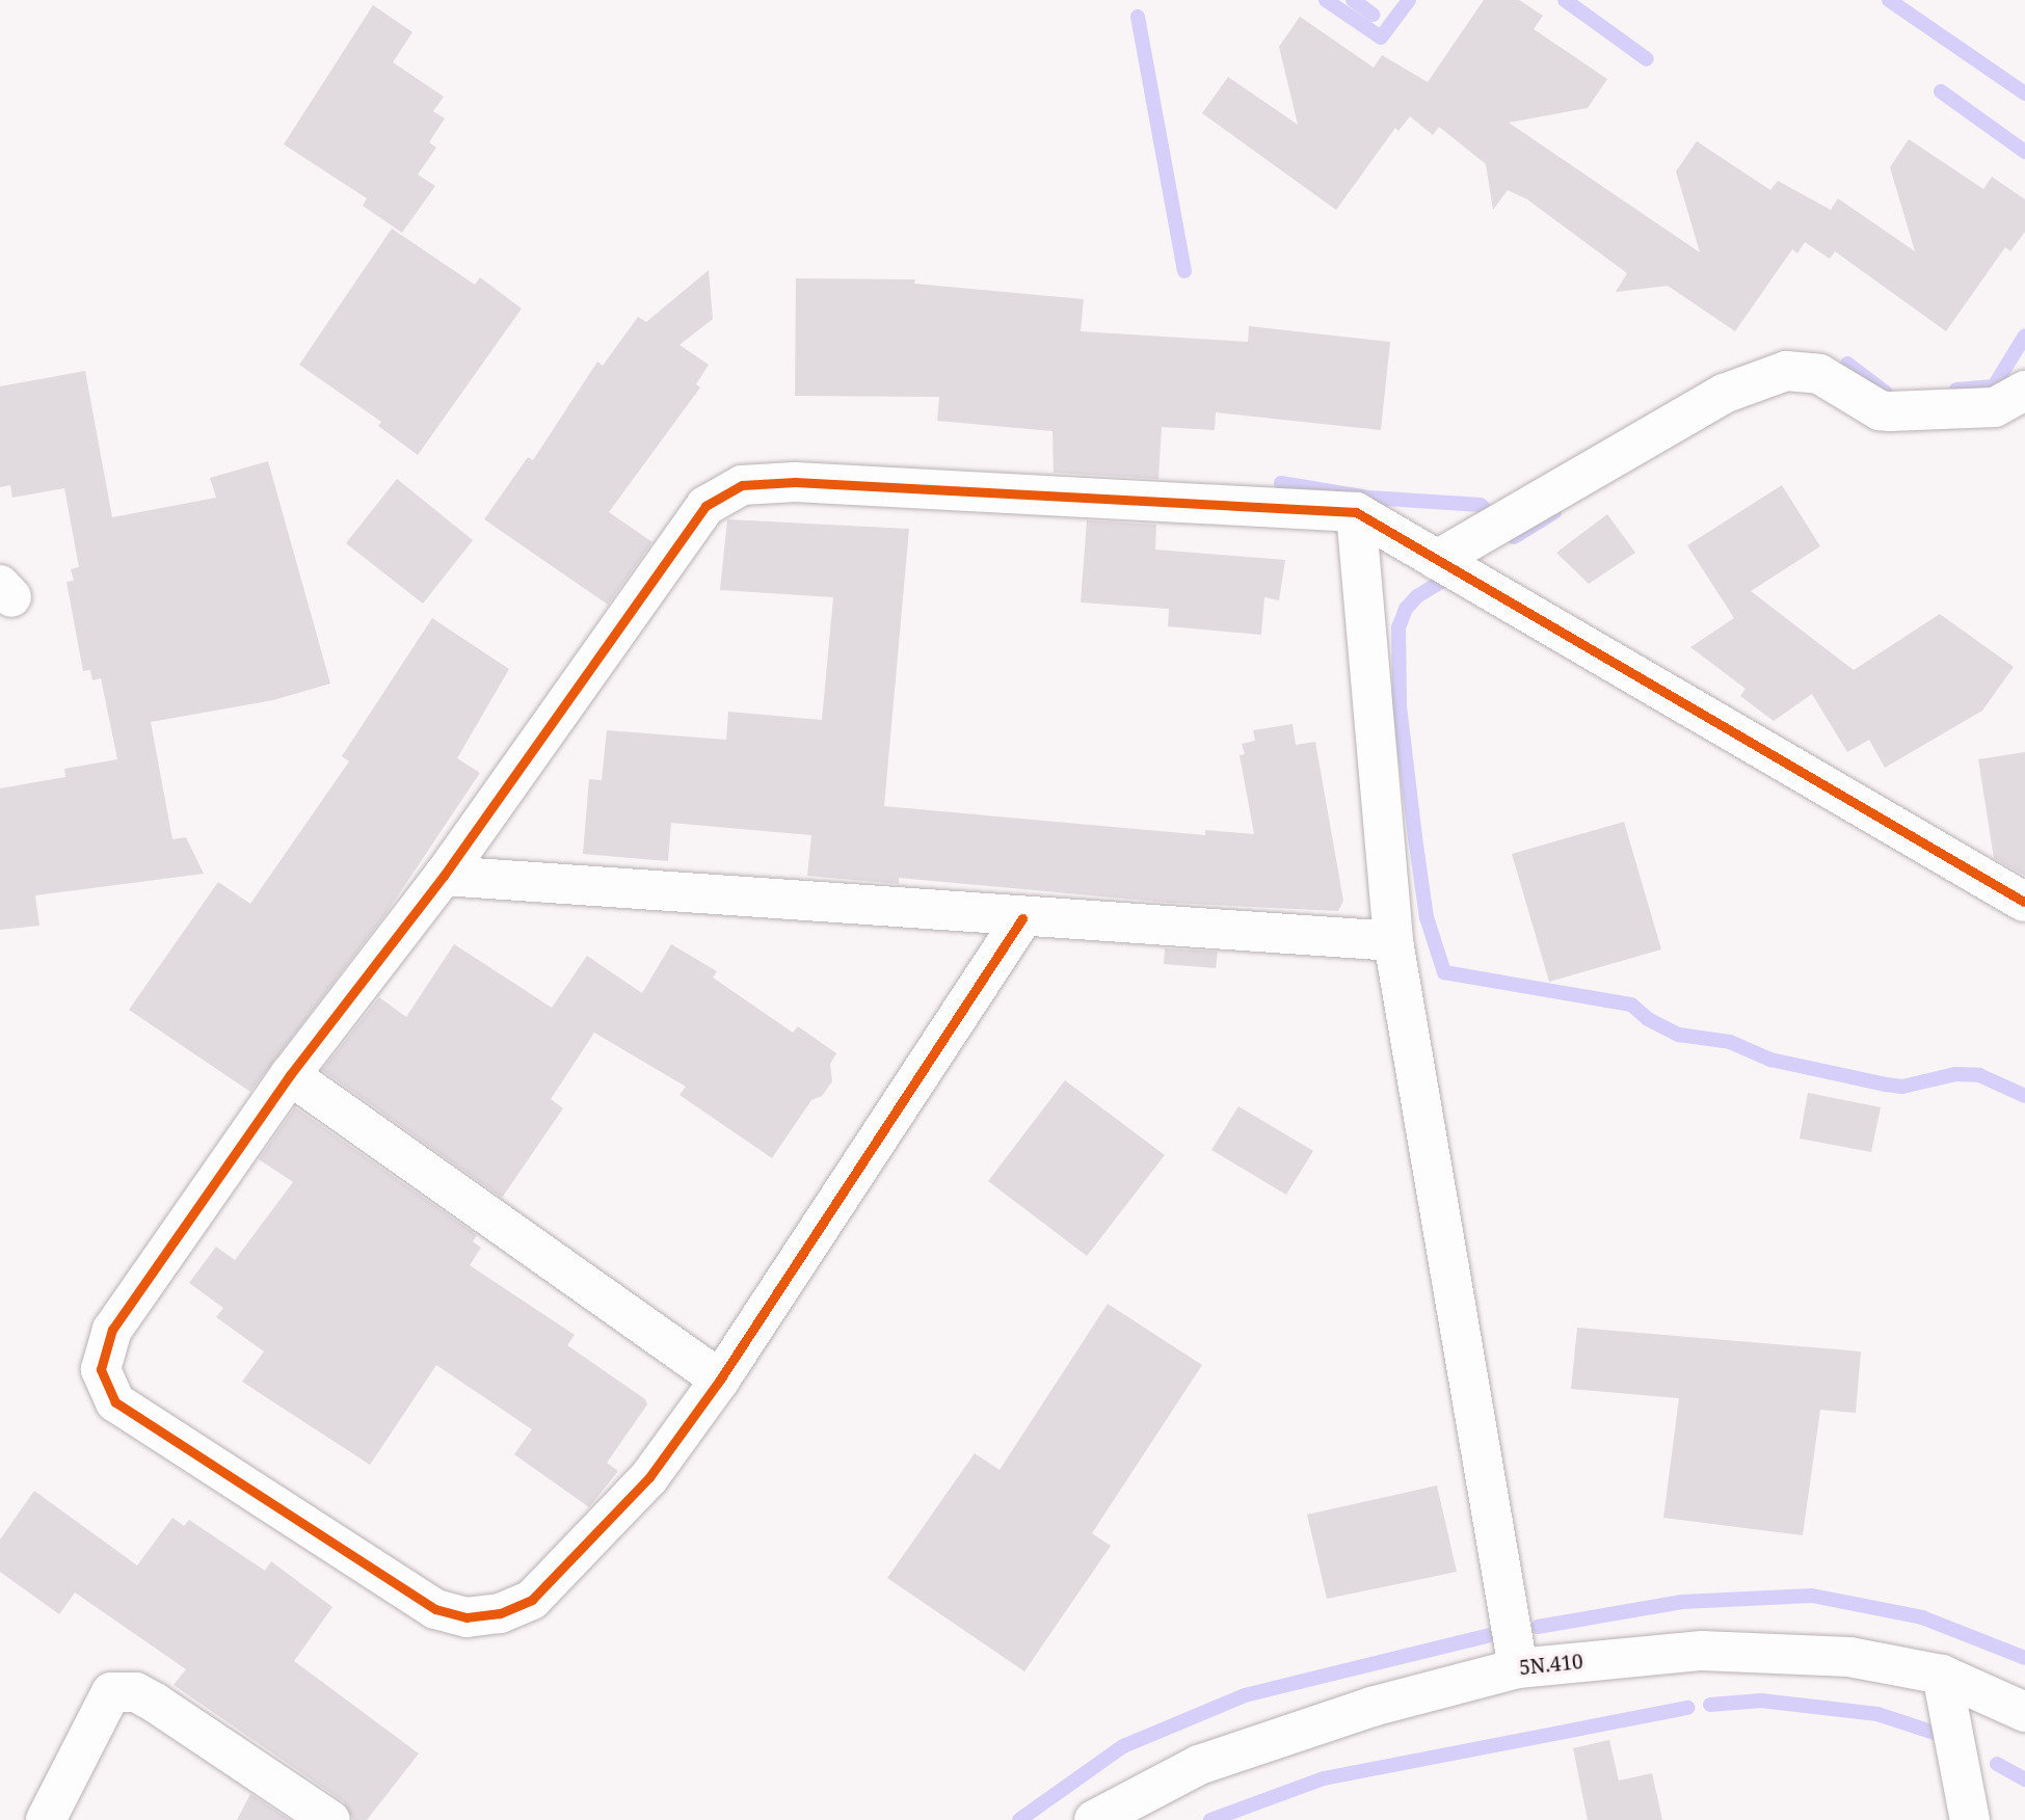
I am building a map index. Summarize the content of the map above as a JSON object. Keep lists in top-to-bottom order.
{
  "streets": {
    "street": ["5N.410"]
  }
}
